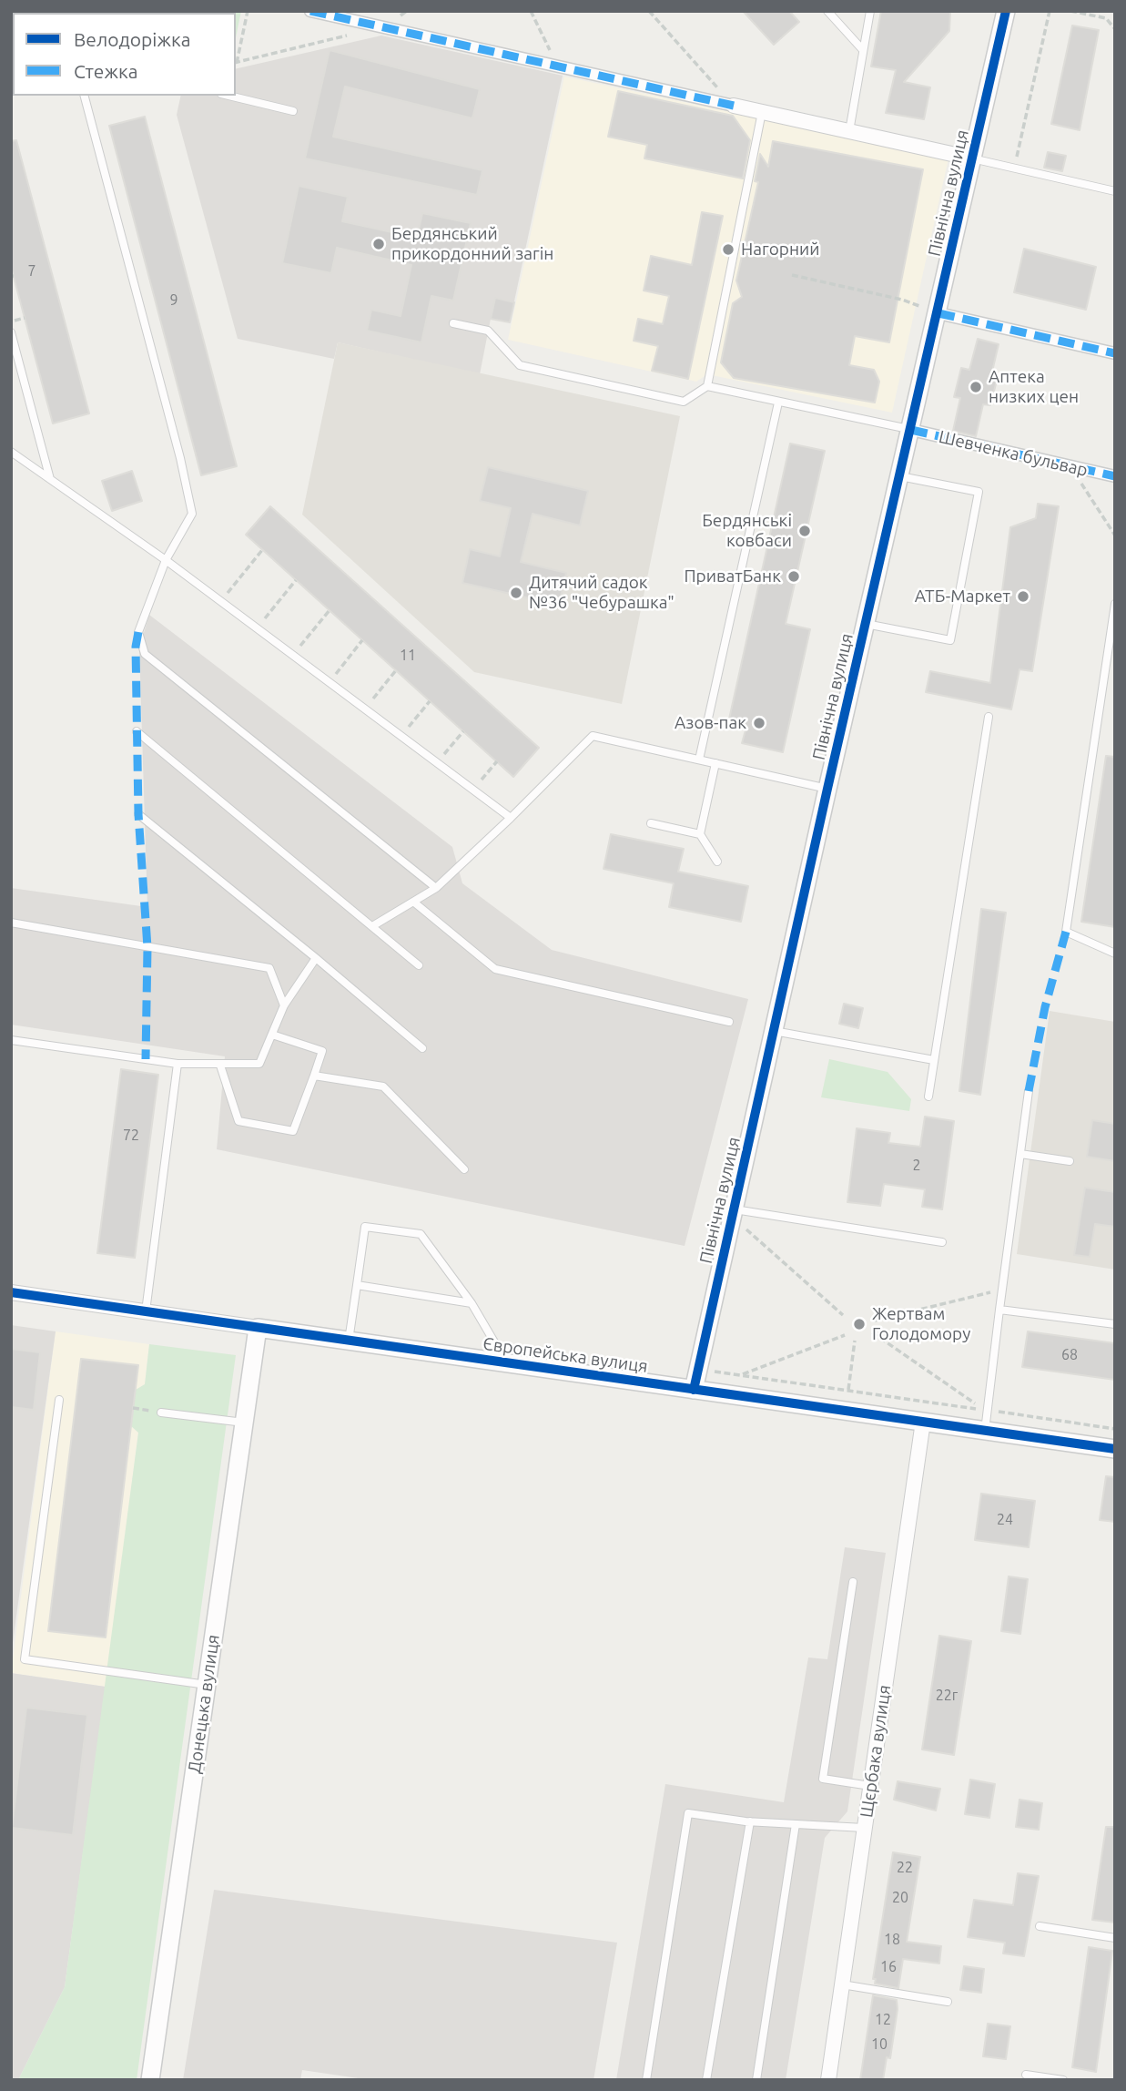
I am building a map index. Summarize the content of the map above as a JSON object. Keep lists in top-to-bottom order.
{
  "streets": {
    "street": [
      "Північна вулиця",
      "Шевченка бульвар",
      "Європейська вулиця",
      "Донецька вулиця",
      "Щєрбака вулиця"
    ]
  },
  "crossings": [
    ["Північна вулиця", "Шевченка бульвар"],
    ["Північна вулиця", "Європейська вулиця"],
    ["Європейська вулиця", "Донецька вулиця"],
    ["Європейська вулиця", "Щєрбака вулиця"]
  ],
  "places": [
    "Бердянський прикордонний загін",
    "Нагорний",
    "Аптека низких цен",
    "Бердянські ковбаси",
    "ПриватБанк",
    "Дитячий садок №36 \"Чебурашка\"",
    "АТБ-Маркет",
    "Азов-пак",
    "Жертвам Голодомору"
  ],
  "house_numbers": [
    "7",
    "9",
    "11",
    "72",
    "2",
    "68",
    "24",
    "22г",
    "22",
    "20",
    "18",
    "16",
    "12",
    "10"
  ],
  "legend": ["Велодоріжка", "Стежка"]
}
